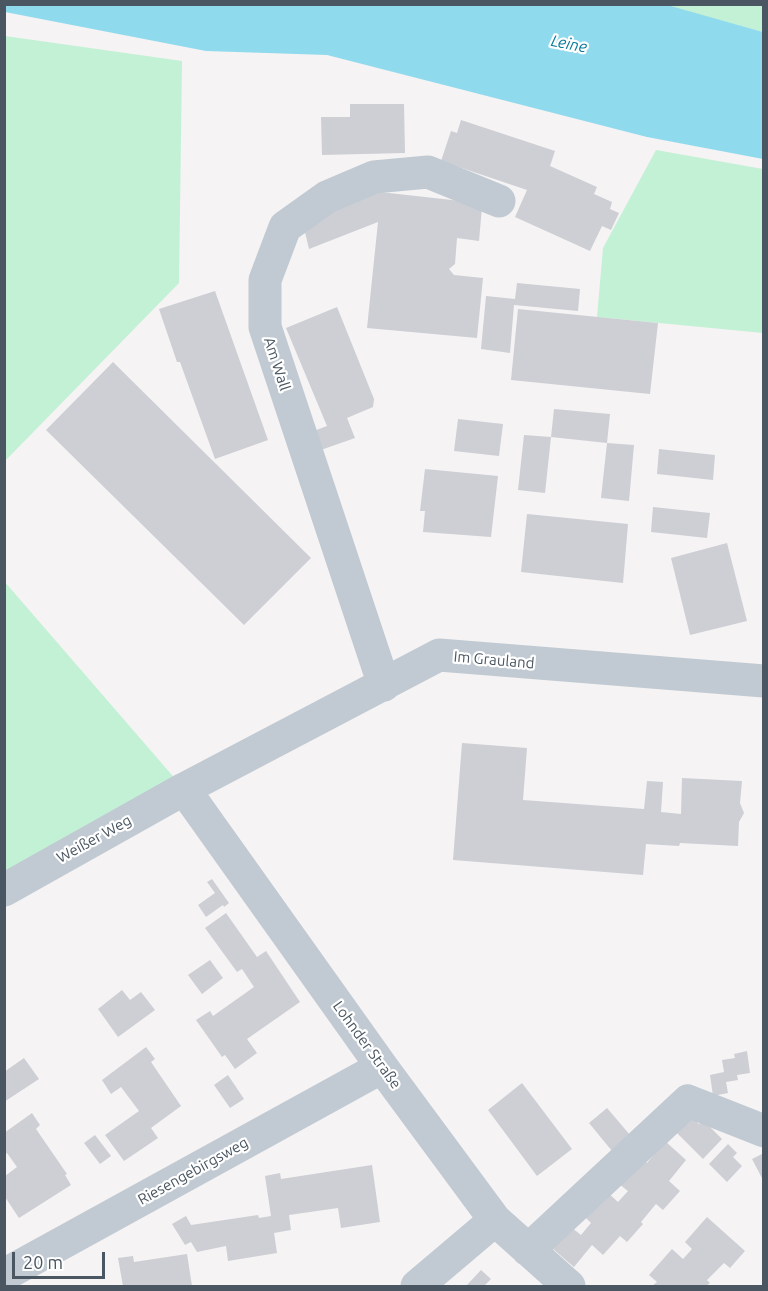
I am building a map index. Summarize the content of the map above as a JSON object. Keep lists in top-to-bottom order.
{
  "streets": {
    "street": [
      "Am Wall",
      "Im Grauland",
      "Weißer Weg",
      "Lohnder Straße",
      "Riesengebirgsweg"
    ]
  },
  "crossings": [
    ["Am Wall", "Im Grauland"],
    ["Im Grauland", "Weißer Weg"],
    ["Im Grauland", "Lohnder Straße"],
    ["Weißer Weg", "Lohnder Straße"],
    ["Lohnder Straße", "Riesengebirgsweg"]
  ],
  "water": ["Leine"],
  "scale_bar": "20 m"
}
